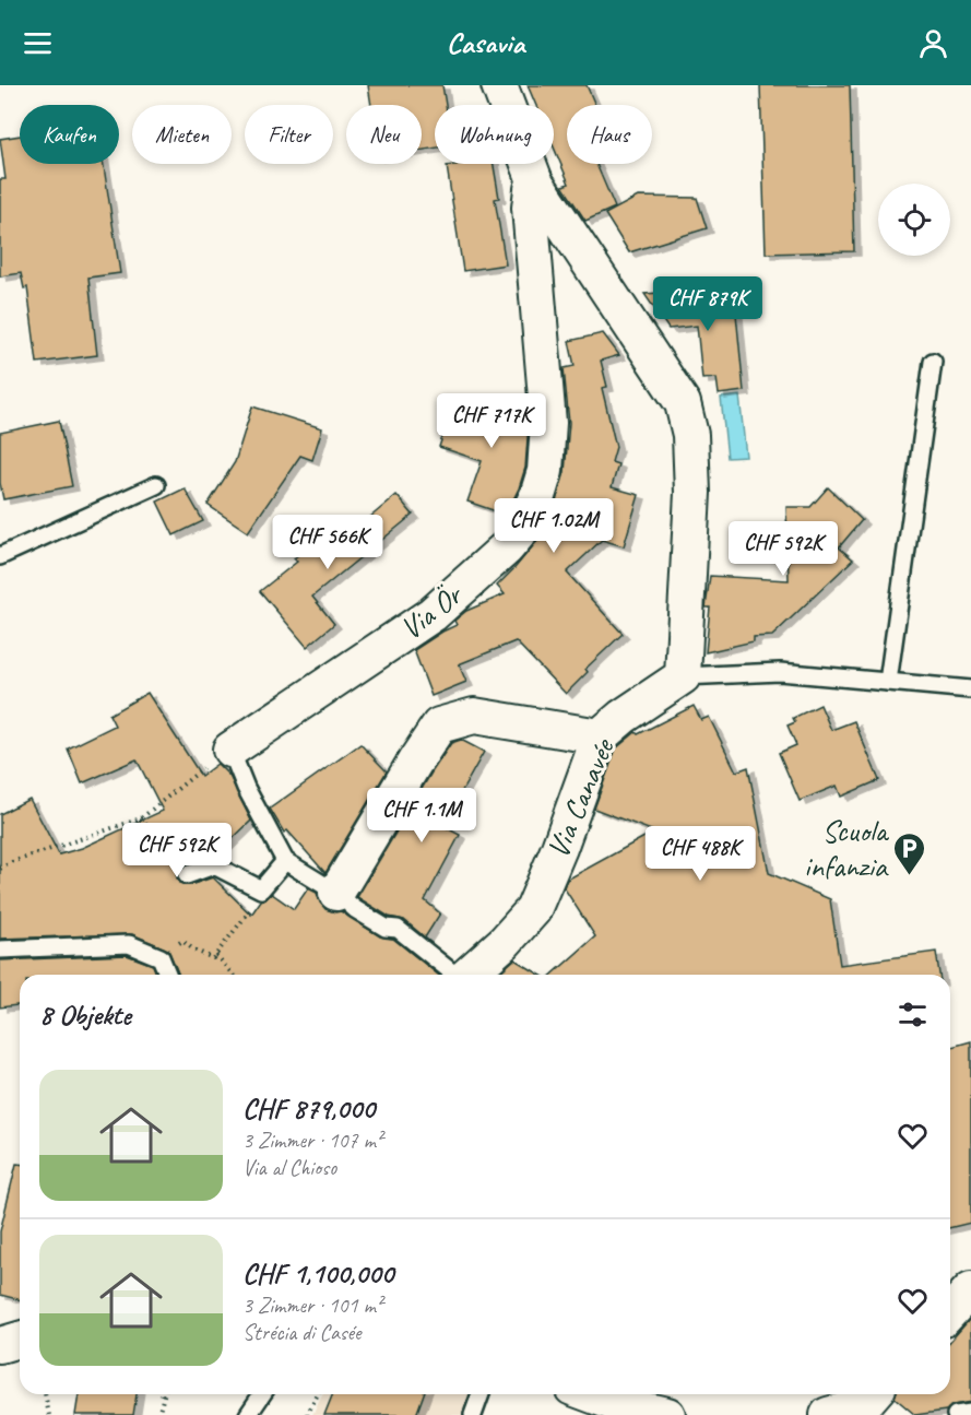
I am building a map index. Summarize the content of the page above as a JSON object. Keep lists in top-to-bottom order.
{
  "streets": {
    "street": ["Via Ör", "Via Canavée"]
  },
  "places": {
    "parking": ["Scuola infanzia"]
  },
  "page": {
    "header": "Casavia",
    "chip": [
      "Kaufen",
      "Mieten",
      "Filter",
      "Neu",
      "Wohnung",
      "Haus"
    ],
    "price": [
      "CHF 879K",
      "CHF 717K",
      "CHF 1.02M",
      "CHF 566K",
      "CHF 592K",
      "CHF 1.1M",
      "CHF 592K",
      "CHF 488K"
    ],
    "heading": "8 Objekte",
    "list": [
      {
        "name": "CHF 879,000",
        "note": "3 Zimmer · 107 m² · Via al Chioso"
      },
      {
        "name": "CHF 1,100,000",
        "note": "3 Zimmer · 101 m² · Strécia di Casée"
      }
    ]
  }
}
